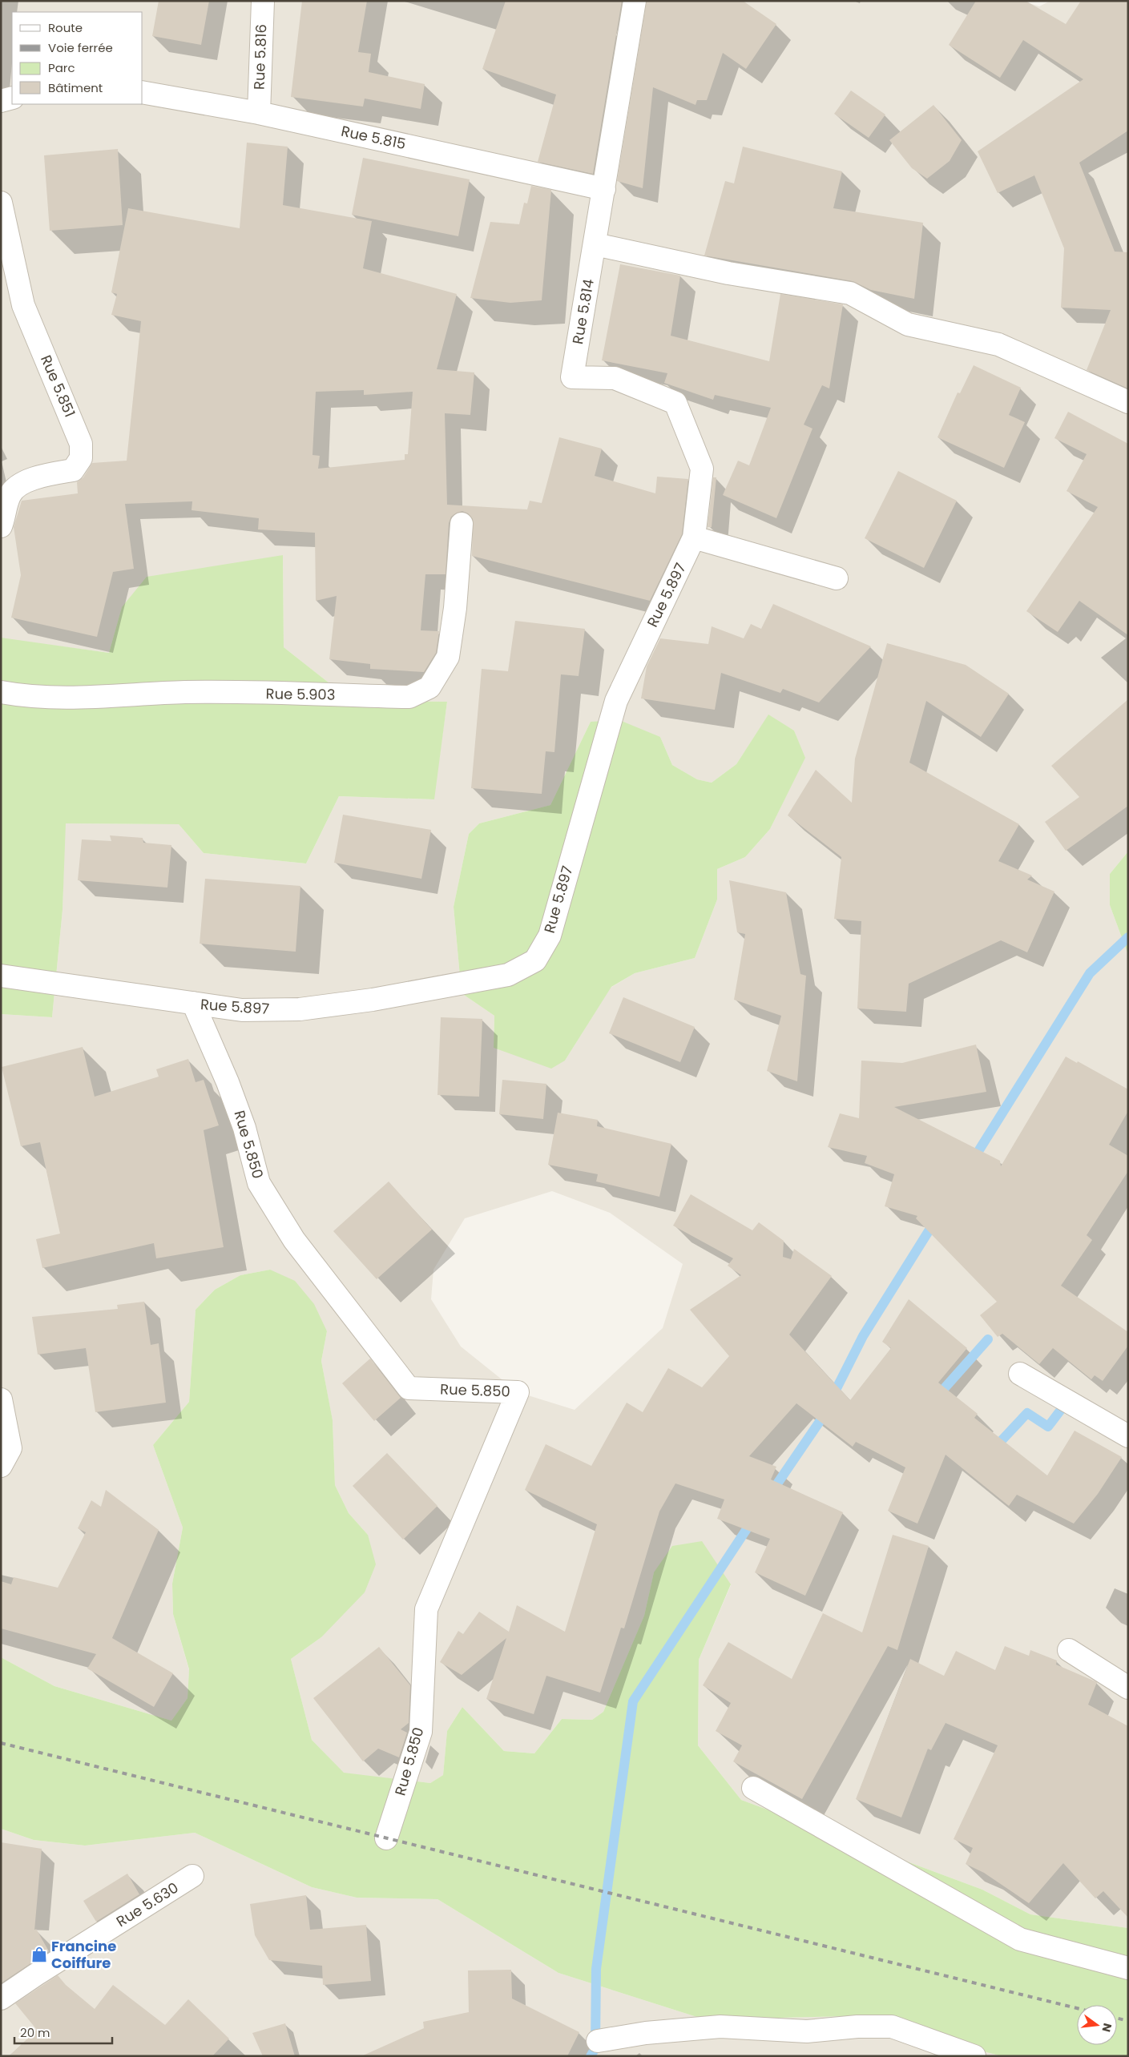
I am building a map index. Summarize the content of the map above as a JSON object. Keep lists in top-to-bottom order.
{
  "streets": {
    "street": [
      "Rue 5.816",
      "Rue 5.815",
      "Rue 5.814",
      "Rue 5.851",
      "Rue 5.897",
      "Rue 5.903",
      "Rue 5.850",
      "Rue 5.630"
    ]
  },
  "crossings": [
    ["Rue 5.816", "Rue 5.815"],
    ["Rue 5.815", "Rue 5.814"],
    ["Rue 5.814", "Rue 5.897"],
    ["Rue 5.897", "Rue 5.850"]
  ],
  "places": {
    "shop": ["Francine Coiffure"]
  },
  "legend": [
    "Route",
    "Voie ferrée",
    "Parc",
    "Bâtiment"
  ],
  "scale_bar": "20 m",
  "north": "right"
}
